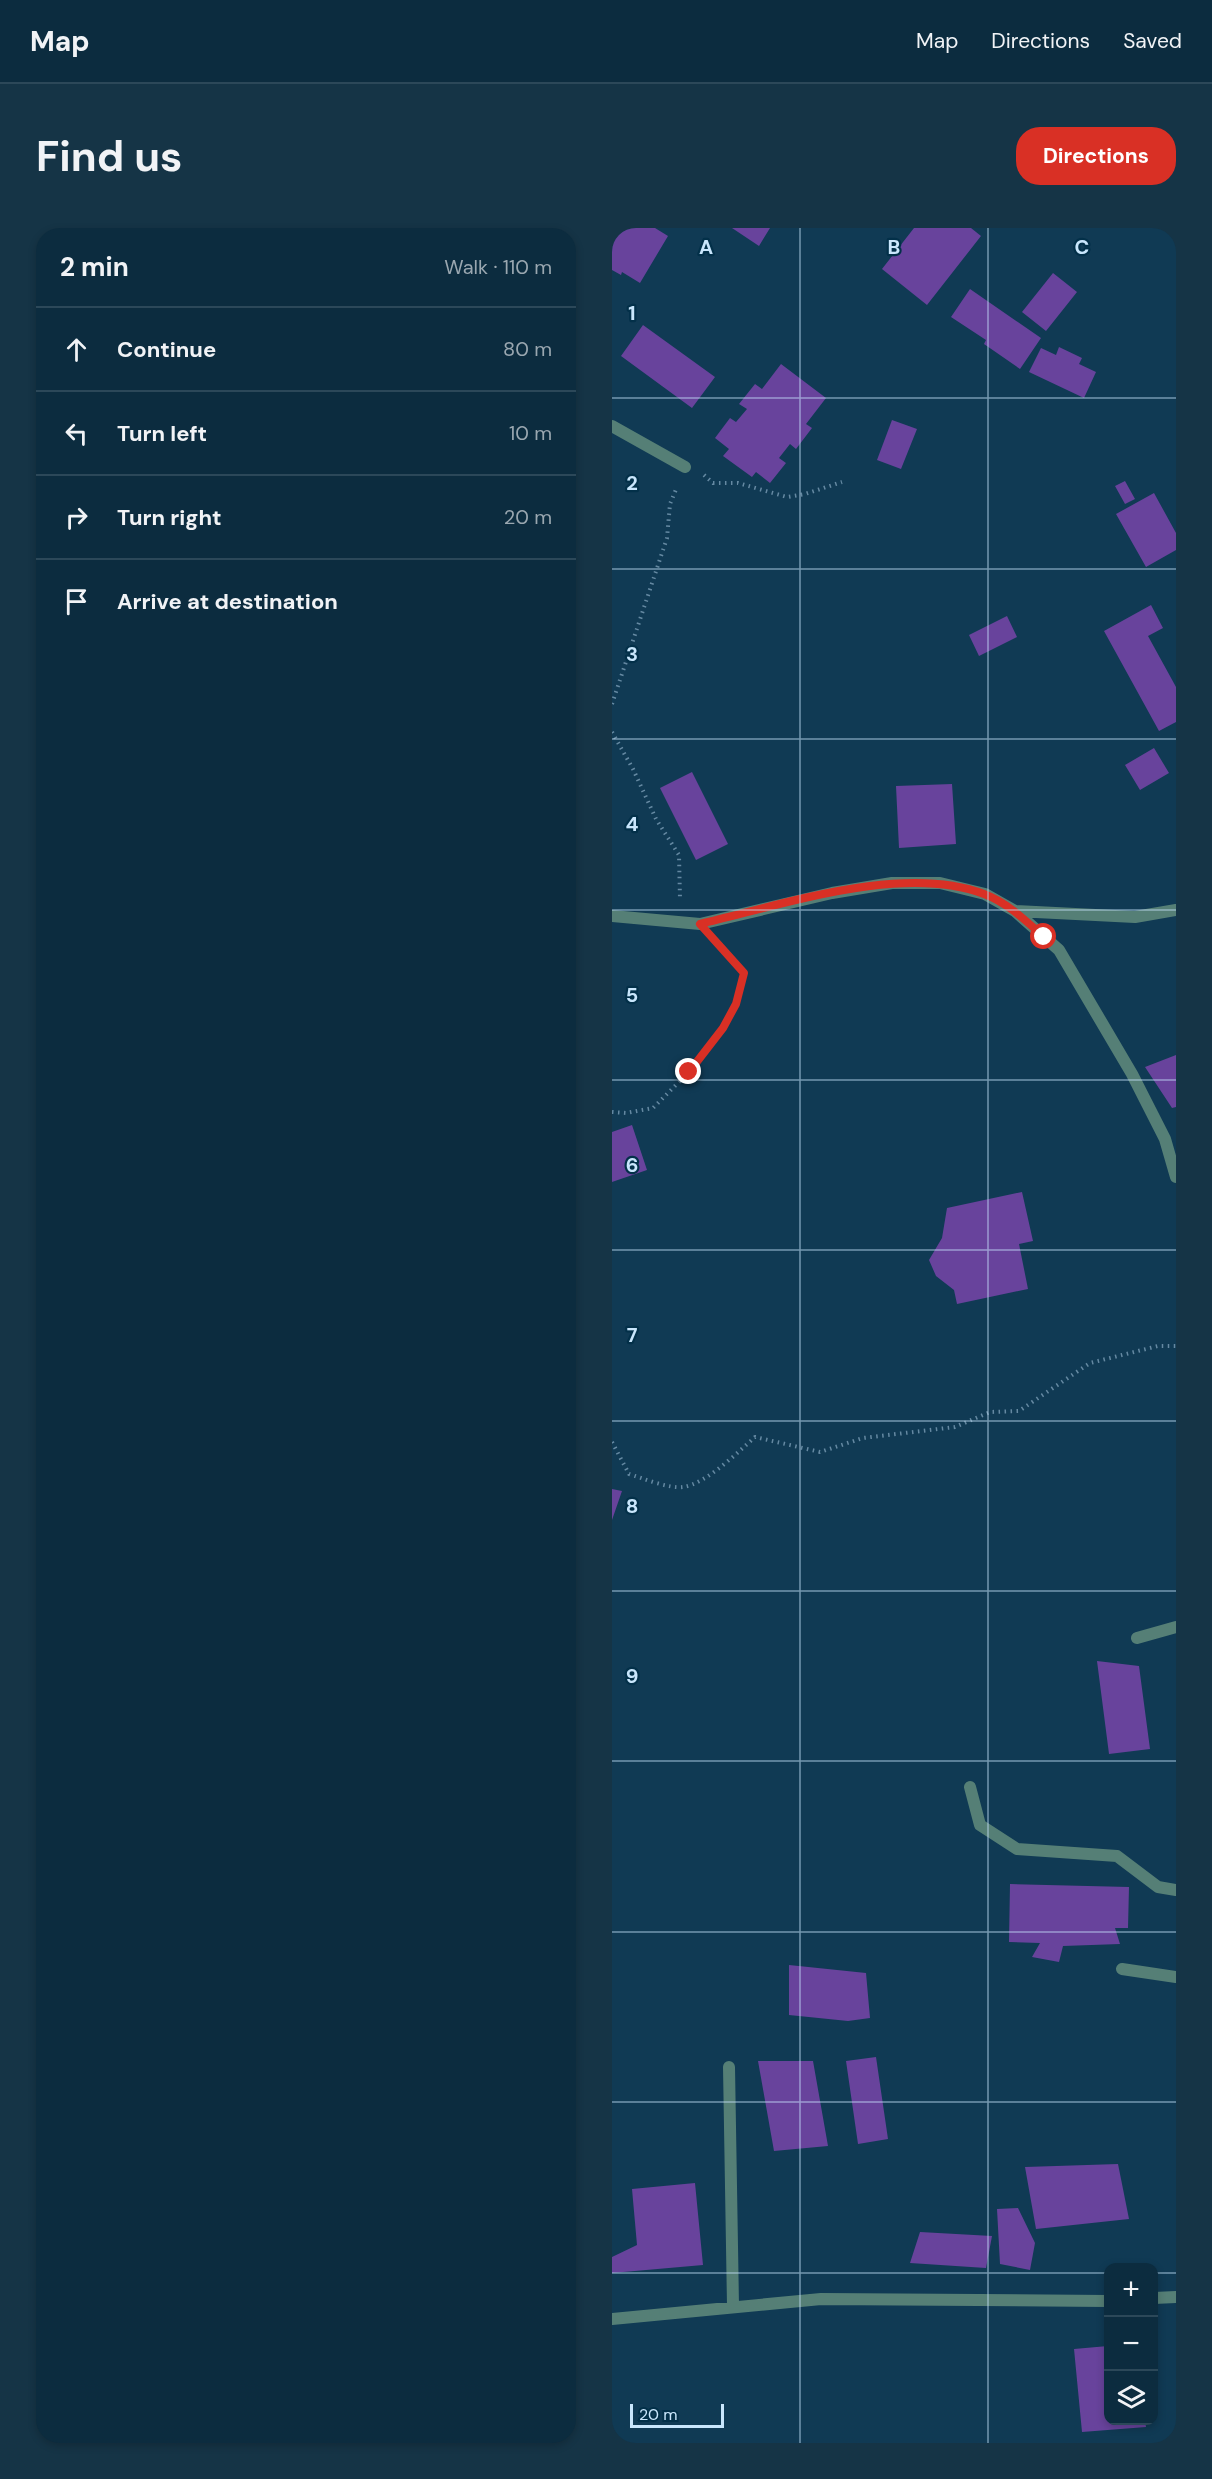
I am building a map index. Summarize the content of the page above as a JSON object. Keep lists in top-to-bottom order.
{
  "scale_bar": "20 m",
  "page": {
    "header": "Map",
    "nav": ["Map", "Directions", "Saved"],
    "buttons": "Directions",
    "title": "Find us",
    "heading": ["2 min", "Walk · 110 m"],
    "list": [
      ["Continue", "80 m"],
      ["Turn left", "10 m"],
      ["Turn right", "20 m"],
      "Arrive at destination"
    ],
    "map_buttons": ["+", "−"],
    "scale": "20 m"
  },
  "grid": {
    "columns": ["A", "B", "C"],
    "rows": [
      "1",
      "2",
      "3",
      "4",
      "5",
      "6",
      "7",
      "8",
      "9"
    ]
  }
}
